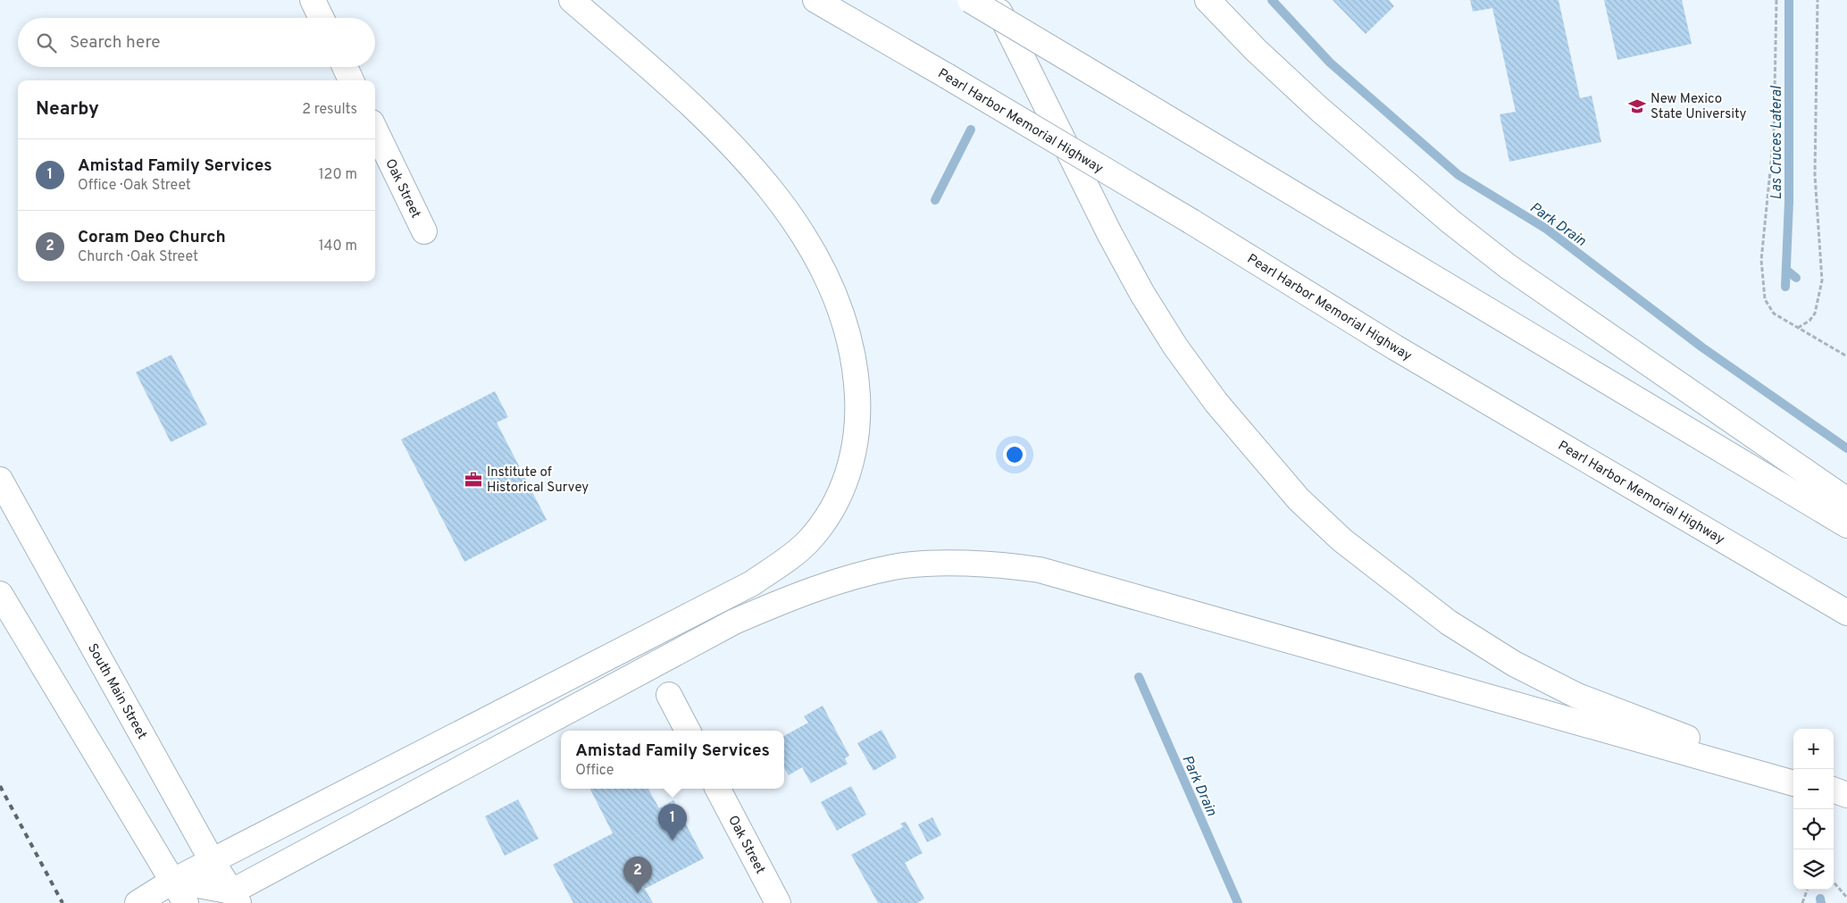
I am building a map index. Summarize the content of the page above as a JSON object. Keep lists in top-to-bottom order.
{
  "streets": {
    "main road": ["Pearl Harbor Memorial Highway", "Oak Street", "South Main Street"]
  },
  "water": ["Las Cruces Lateral", "Park Drain"],
  "places": {
    "school or university": ["New Mexico State University"],
    "office": ["Institute of Historical Survey"]
  },
  "page": {
    "search": "Search here",
    "heading": ["Nearby", "2 results"],
    "list": [
      {
        "mark": "1",
        "name": "Amistad Family Services",
        "note": "Office · Oak Street",
        "value": "120 m"
      },
      {
        "mark": "2",
        "name": "Coram Deo Church",
        "note": "Church · Oak Street",
        "value": "140 m"
      }
    ],
    "map_buttons": ["+", "−"],
    "popup": ["Amistad Family Services", "Office"],
    "pins": ["1", "2"]
  }
}
